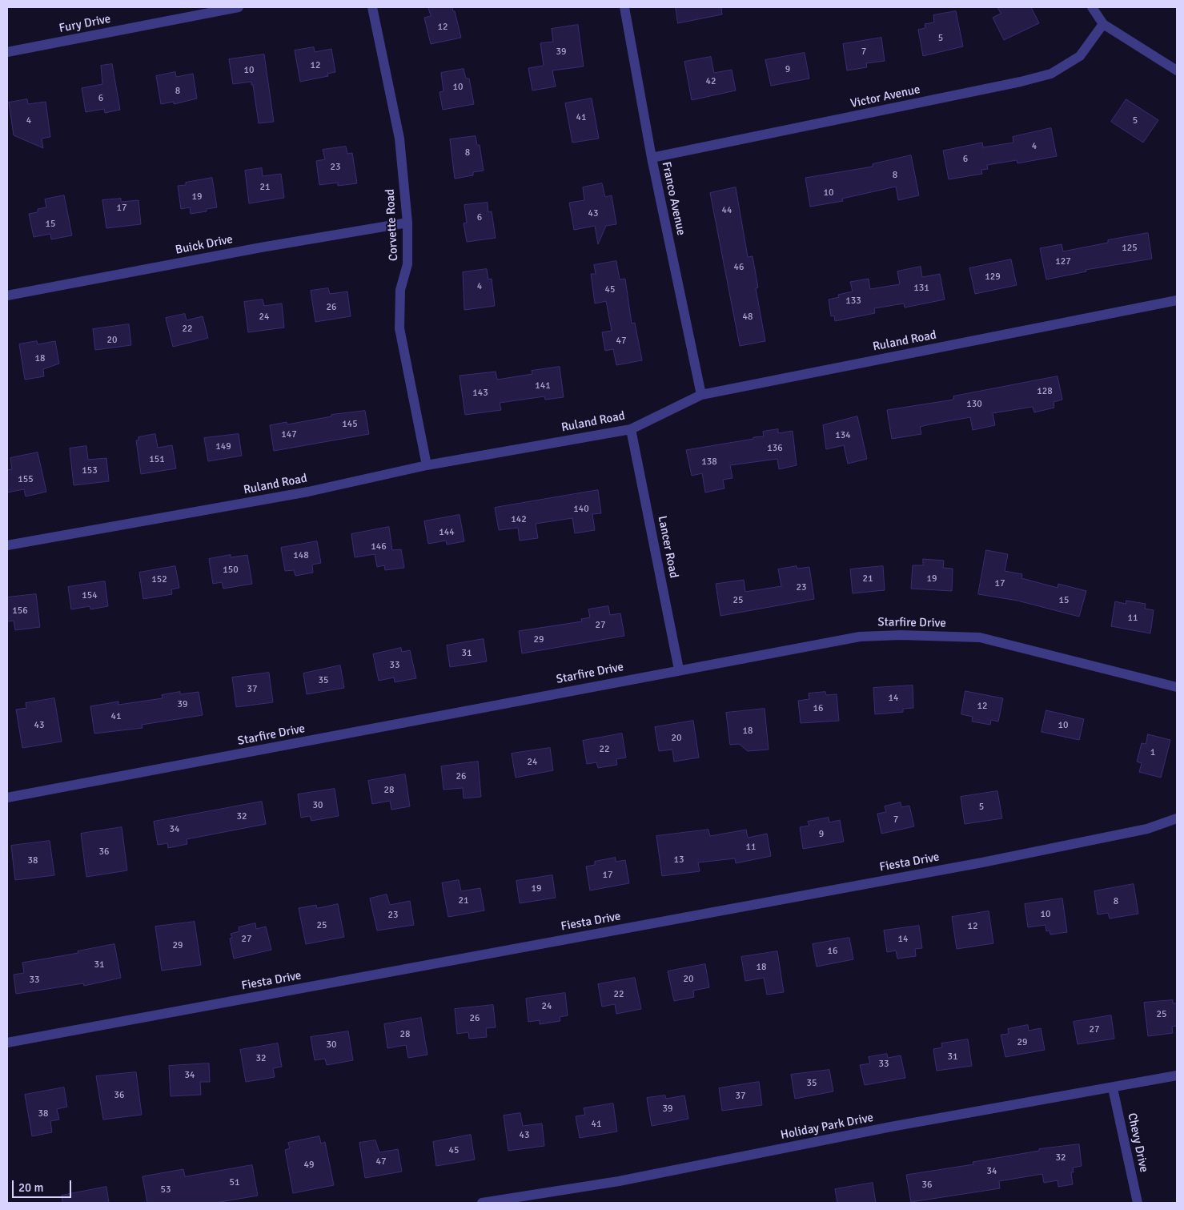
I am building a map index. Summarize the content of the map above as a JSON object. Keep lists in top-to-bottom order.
{
  "streets": {
    "street": [
      "Fury Drive",
      "Victor Avenue",
      "Franco Avenue",
      "Corvette Road",
      "Buick Drive",
      "Ruland Road",
      "Lancer Road",
      "Starfire Drive",
      "Fiesta Drive",
      "Holiday Park Drive",
      "Chevy Drive"
    ]
  },
  "crossings": [
    ["Victor Avenue", "Franco Avenue"],
    ["Franco Avenue", "Ruland Road"],
    ["Corvette Road", "Buick Drive"],
    ["Corvette Road", "Ruland Road"],
    ["Ruland Road", "Lancer Road"],
    ["Lancer Road", "Starfire Drive"],
    ["Holiday Park Drive", "Chevy Drive"]
  ],
  "house_numbers": [
    "12",
    "5",
    "39",
    "7",
    "12",
    "9",
    "10",
    "42",
    "10",
    "8",
    "6",
    "41",
    "4",
    "5",
    "4",
    "8",
    "6",
    "23",
    "8",
    "21",
    "10",
    "19",
    "17",
    "44",
    "43",
    "6",
    "15",
    "125",
    "127",
    "46",
    "129",
    "4",
    "131",
    "45",
    "133",
    "26",
    "24",
    "48",
    "22",
    "20",
    "47",
    "18",
    "141",
    "128",
    "143",
    "130",
    "145",
    "147",
    "134",
    "149",
    "136",
    "151",
    "138",
    "153",
    "155",
    "140",
    "142",
    "144",
    "146",
    "148",
    "150",
    "21",
    "19",
    "152",
    "17",
    "23",
    "154",
    "25",
    "15",
    "156",
    "11",
    "27",
    "29",
    "31",
    "33",
    "35",
    "37",
    "14",
    "39",
    "12",
    "16",
    "41",
    "43",
    "10",
    "18",
    "20",
    "22",
    "1",
    "24",
    "26",
    "28",
    "30",
    "5",
    "32",
    "7",
    "34",
    "9",
    "11",
    "36",
    "13",
    "38",
    "17",
    "19",
    "21",
    "8",
    "10",
    "23",
    "25",
    "12",
    "27",
    "14",
    "29",
    "16",
    "31",
    "18",
    "20",
    "33",
    "22",
    "24",
    "25",
    "26",
    "27",
    "28",
    "29",
    "30",
    "31",
    "32",
    "33",
    "34",
    "35",
    "36",
    "37",
    "39",
    "38",
    "41",
    "43",
    "45",
    "32",
    "47",
    "49",
    "34",
    "51",
    "36",
    "53"
  ],
  "scale_bar": "20 m"
}
